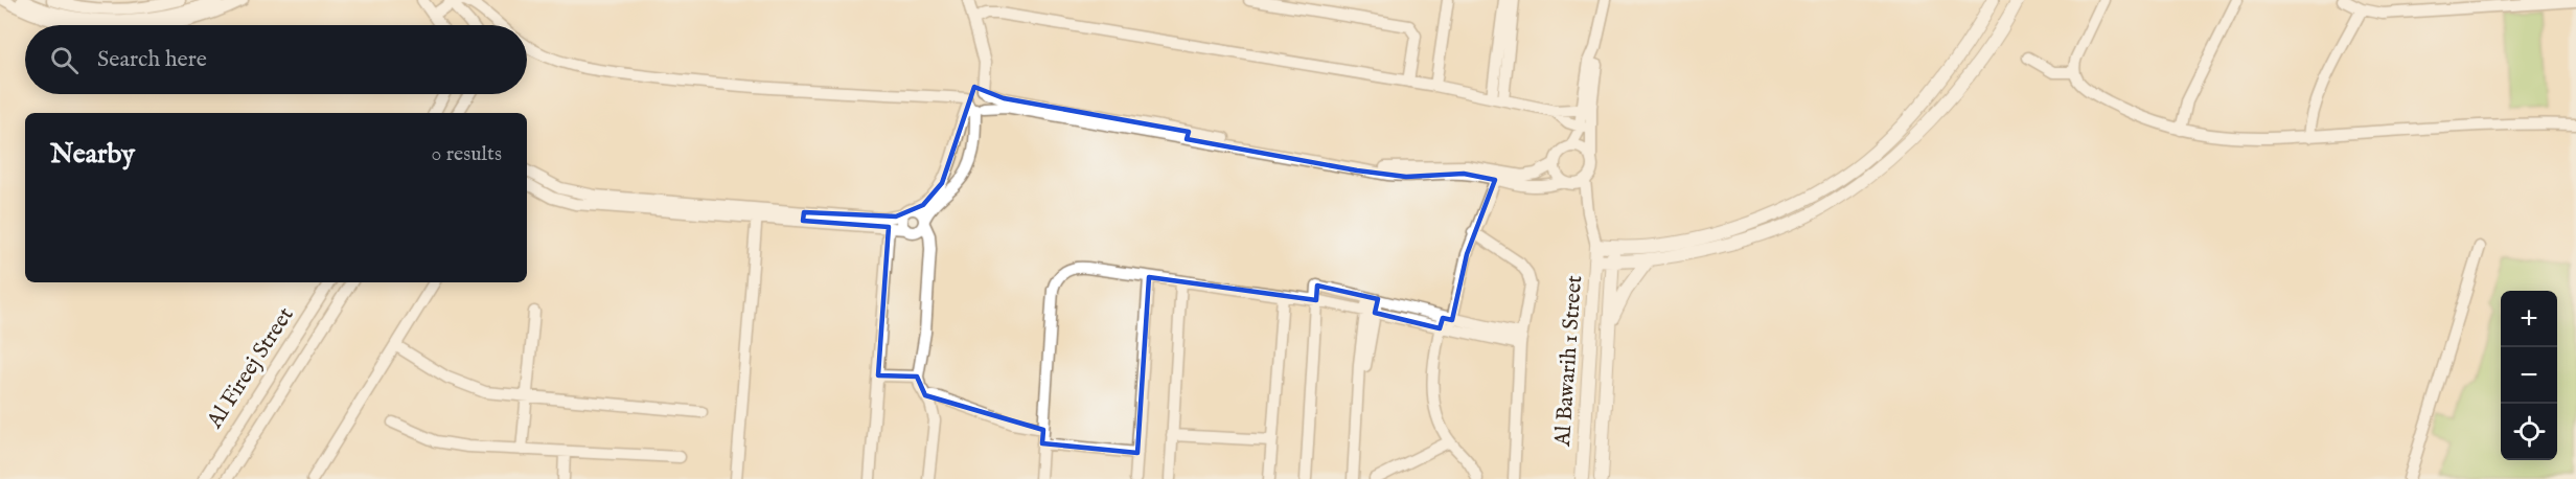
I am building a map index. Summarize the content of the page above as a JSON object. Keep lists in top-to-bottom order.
{
  "streets": {
    "street": ["Al Bawarih 1 Street", "Al Fireej Street"]
  },
  "page": {
    "search": "Search here",
    "heading": ["Nearby", "0 results"],
    "map_buttons": ["+", "−"]
  }
}
